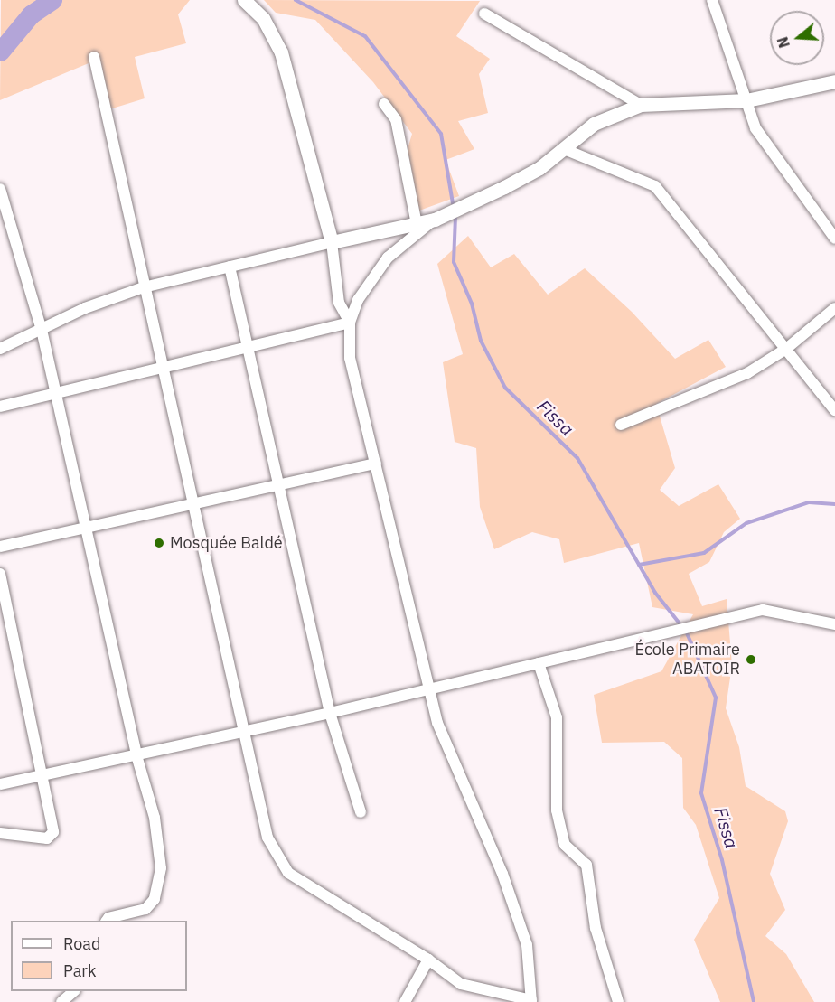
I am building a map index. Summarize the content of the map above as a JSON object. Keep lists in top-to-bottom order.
{
  "water": ["Fissa"],
  "places": ["Mosquée Baldé", "École Primaire ABATOIR"],
  "legend": ["Road", "Park"],
  "north": "left"
}
